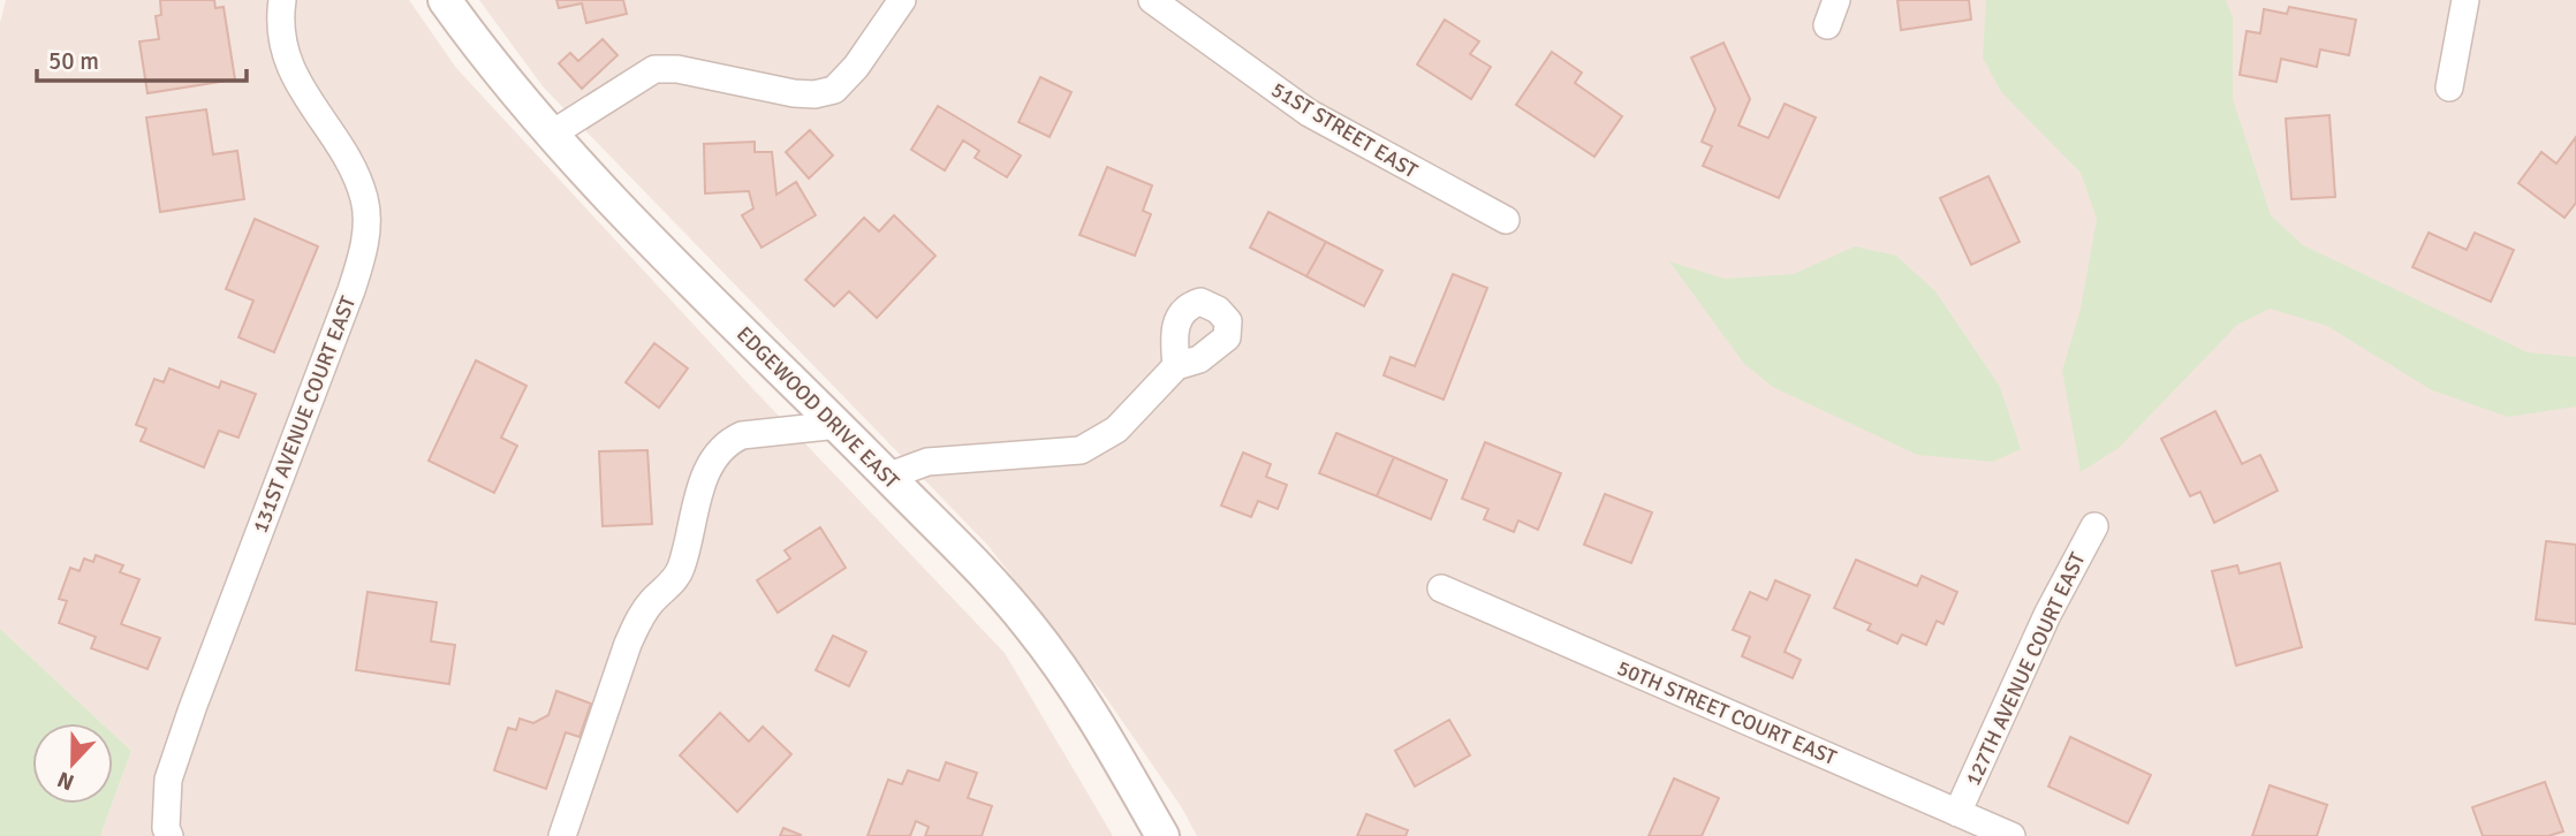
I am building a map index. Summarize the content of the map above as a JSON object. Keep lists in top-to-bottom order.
{
  "streets": {
    "street": [
      "51ST STREET EAST",
      "EDGEWOOD DRIVE EAST",
      "131ST AVENUE COURT EAST",
      "127TH AVENUE COURT EAST",
      "50TH STREET COURT EAST"
    ]
  },
  "crossings": [
    ["127TH AVENUE COURT EAST", "50TH STREET COURT EAST"]
  ],
  "scale_bar": "50 m",
  "north": "bottom"
}
